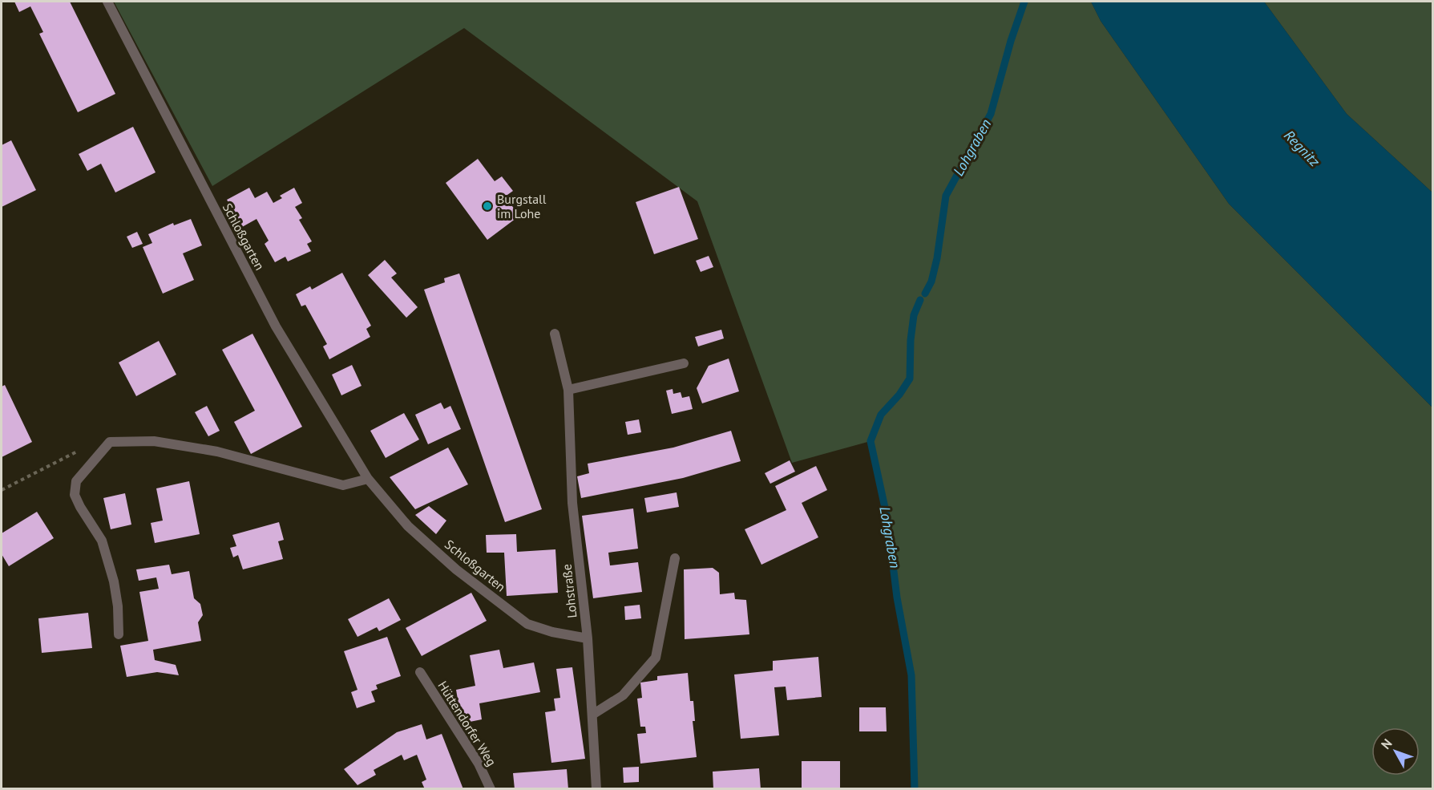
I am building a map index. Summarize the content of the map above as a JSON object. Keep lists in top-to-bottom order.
{
  "streets": {
    "street": ["Schloßgarten", "Lohstraße", "Hüttendorfer Weg"]
  },
  "crossings": [
    ["Schloßgarten", "Lohstraße"]
  ],
  "water": ["Lohgraben", "Regnitz"],
  "places": ["Burgstall im Lohe"],
  "north": "top left"
}
